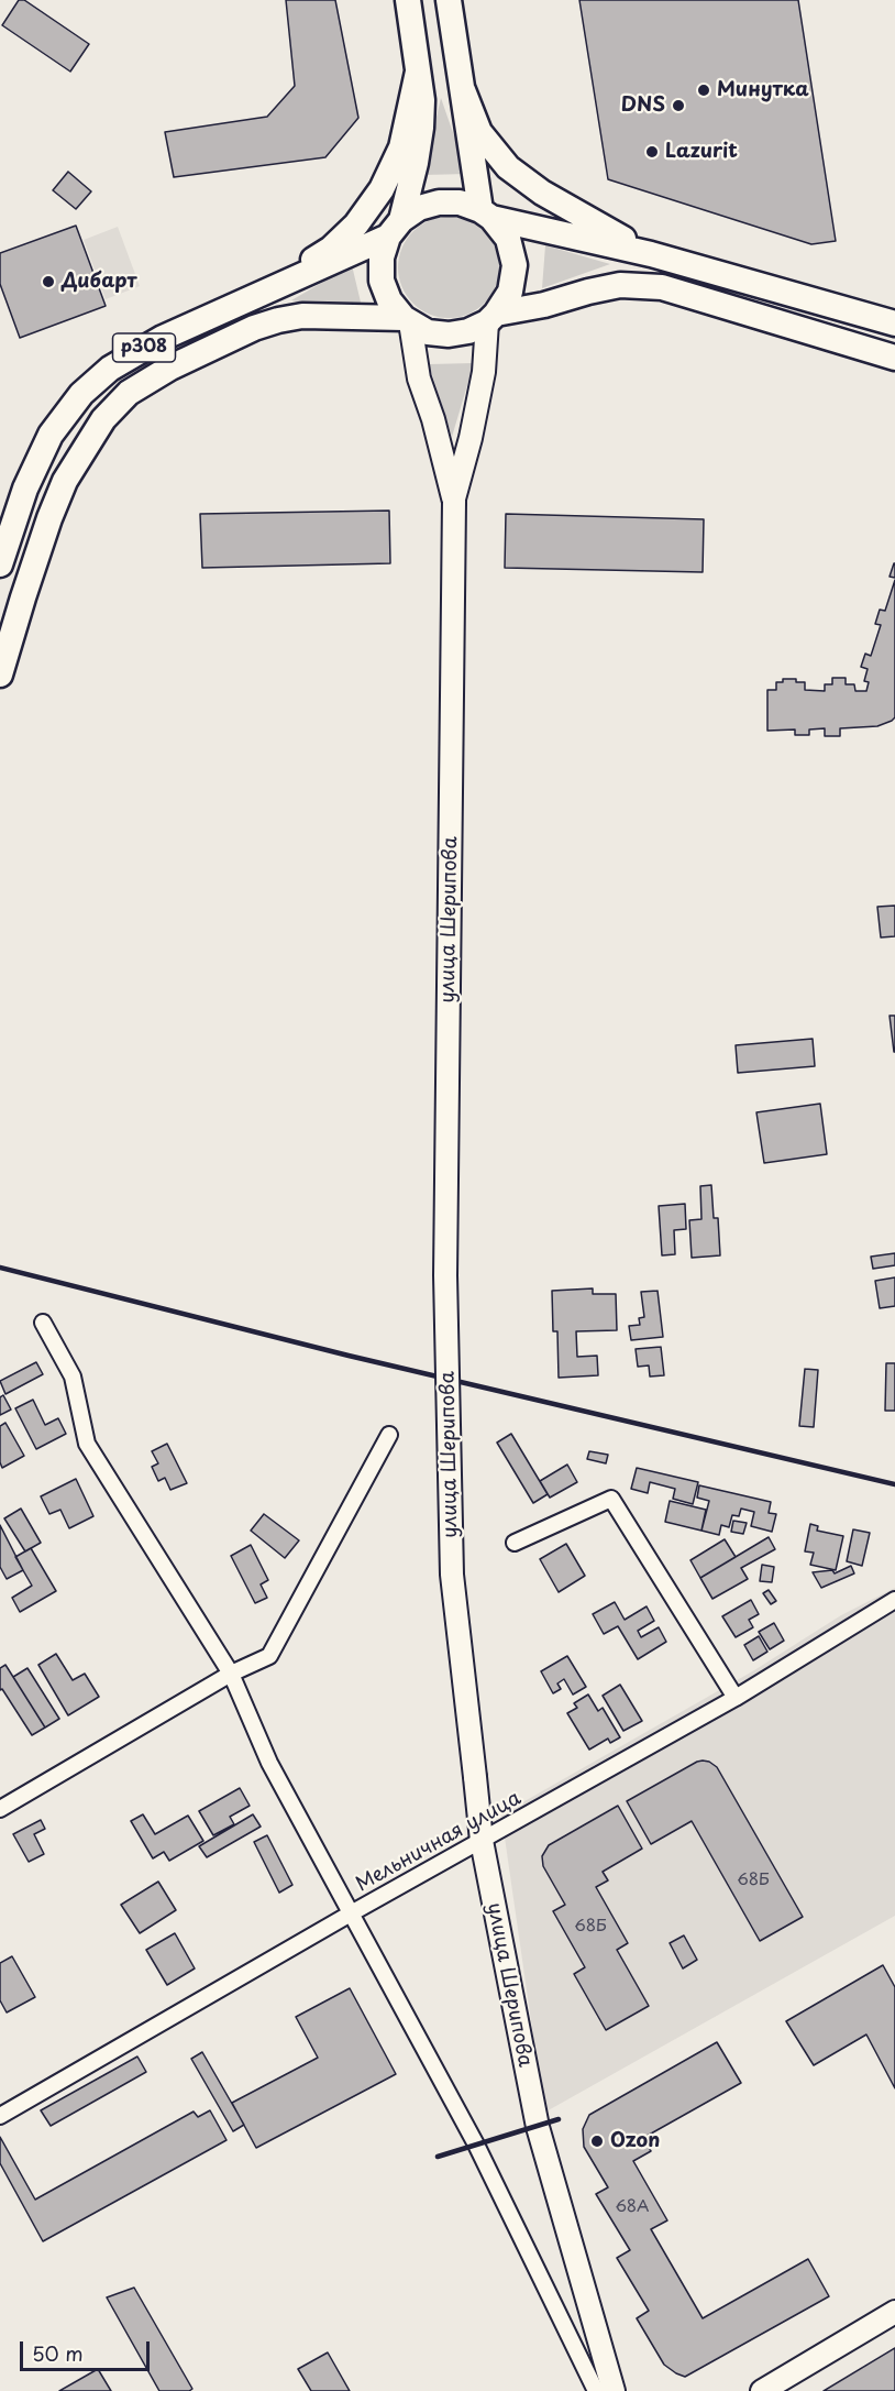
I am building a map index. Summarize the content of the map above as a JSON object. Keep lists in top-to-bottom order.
{
  "streets": {
    "main road": ["p308", "улица Шерипова"],
    "street": ["Мельничная улица"]
  },
  "crossings": [
    ["улица Шерипова", "Мельничная улица"]
  ],
  "places": [
    "Минутка",
    "DNS",
    "Lazurit",
    "Дибарт",
    "Ozon"
  ],
  "house_numbers": ["68Б", "68Б", "68А"],
  "scale_bar": "50 m"
}
